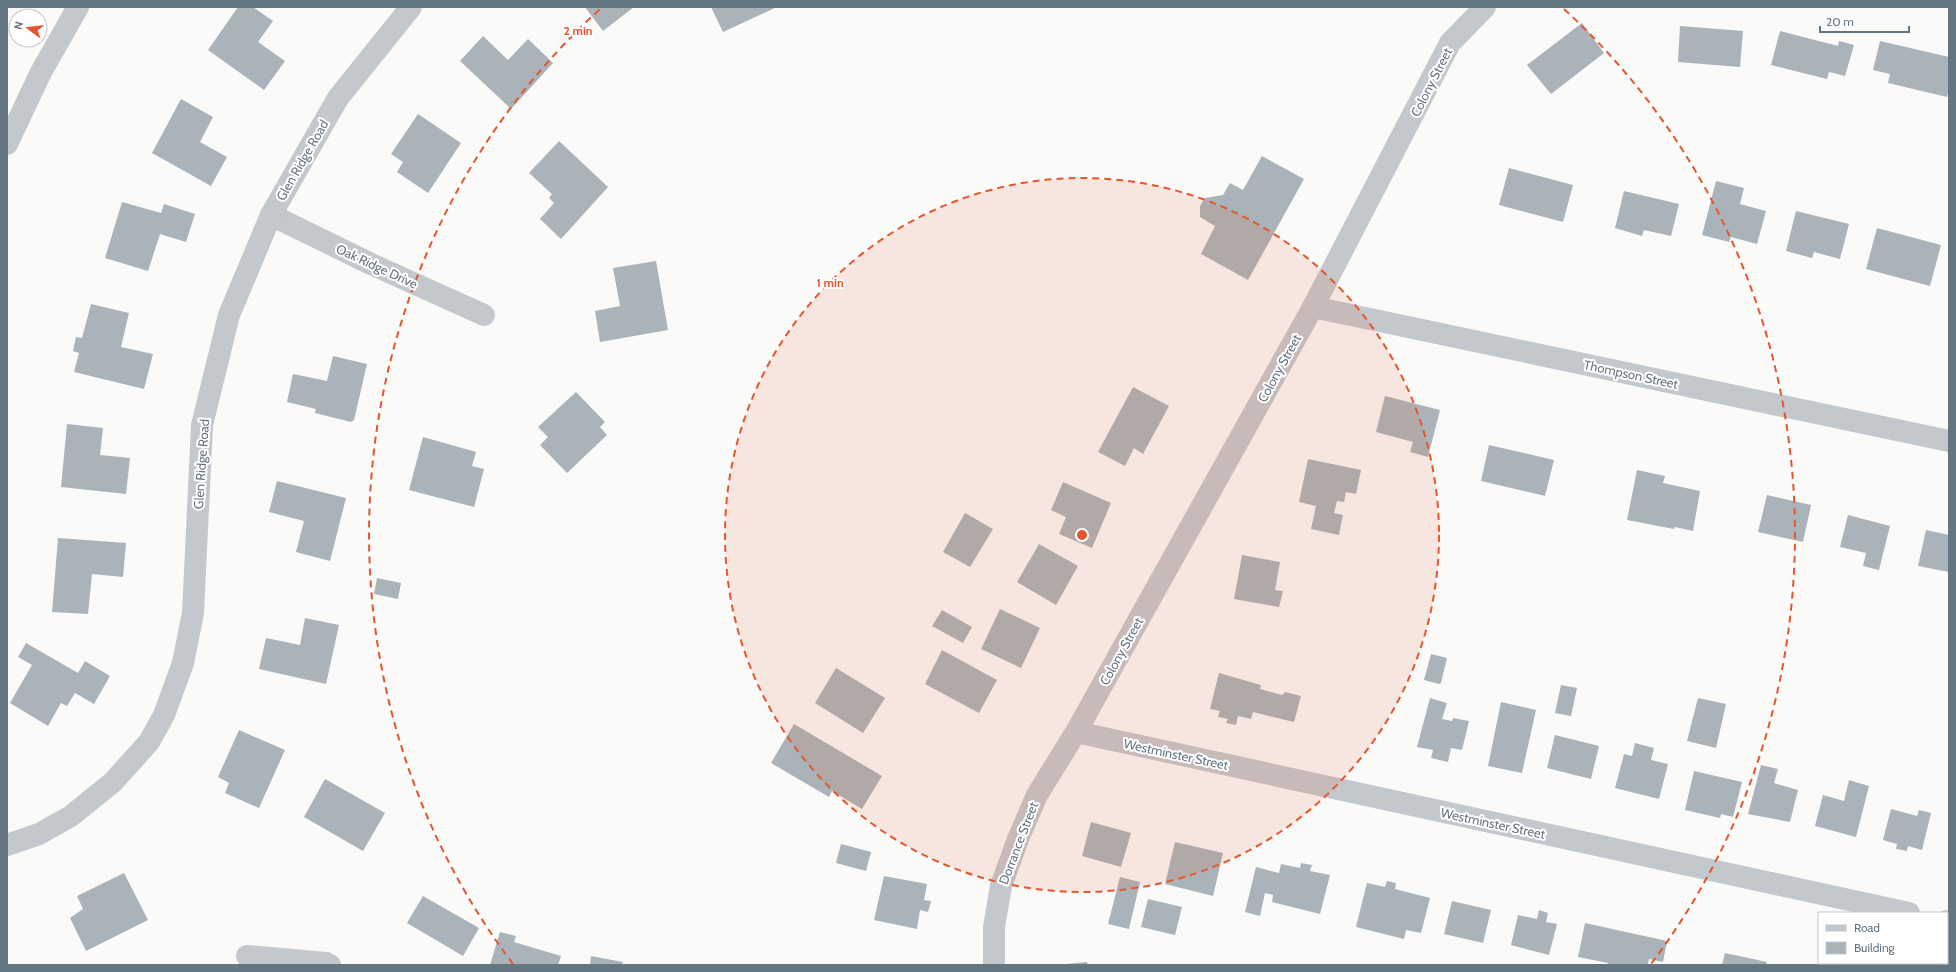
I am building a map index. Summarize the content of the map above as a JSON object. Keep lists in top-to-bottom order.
{
  "streets": {
    "street": [
      "Colony Street",
      "Glen Ridge Road",
      "Oak Ridge Drive",
      "Thompson Street",
      "Westminster Street",
      "Dorrance Street"
    ]
  },
  "crossings": [
    ["Colony Street", "Thompson Street"],
    ["Colony Street", "Westminster Street"],
    ["Colony Street", "Dorrance Street"],
    ["Glen Ridge Road", "Oak Ridge Drive"],
    ["Westminster Street", "Dorrance Street"]
  ],
  "legend": ["Road", "Building"],
  "scale_bar": "20 m",
  "north": "left",
  "rings": ["2 min", "1 min"]
}
